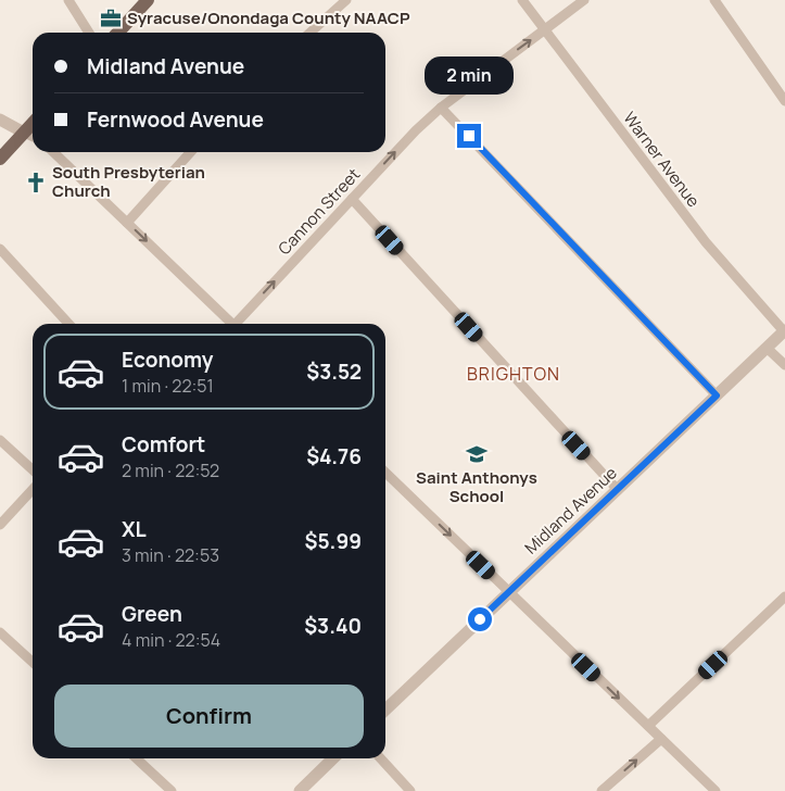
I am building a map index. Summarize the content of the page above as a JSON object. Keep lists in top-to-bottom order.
{
  "streets": {
    "street": ["Warner Avenue", "Cannon Street", "Midland Avenue"]
  },
  "crossings": [
    ["Warner Avenue", "Cannon Street"],
    ["Warner Avenue", "Midland Avenue"]
  ],
  "one_way": ["Cannon Street"],
  "districts": ["BRIGHTON"],
  "places": {
    "office": ["Syracuse/Onondaga County NAACP"],
    "church": ["South Presbyterian Church"],
    "school or university": ["Saint Anthonys School"]
  },
  "page": {
    "banner": ["Midland Avenue", "Fernwood Avenue"],
    "bubble": "2 min",
    "list": [
      {
        "name": "Economy",
        "note": "1 min · 22:51",
        "value": "$3.52"
      },
      {
        "name": "Comfort",
        "note": "2 min · 22:52",
        "value": "$4.76"
      },
      {
        "name": "XL",
        "note": "3 min · 22:53",
        "value": "$5.99"
      },
      {
        "name": "Green",
        "note": "4 min · 22:54",
        "value": "$3.40"
      }
    ],
    "buttons": "Confirm"
  }
}
